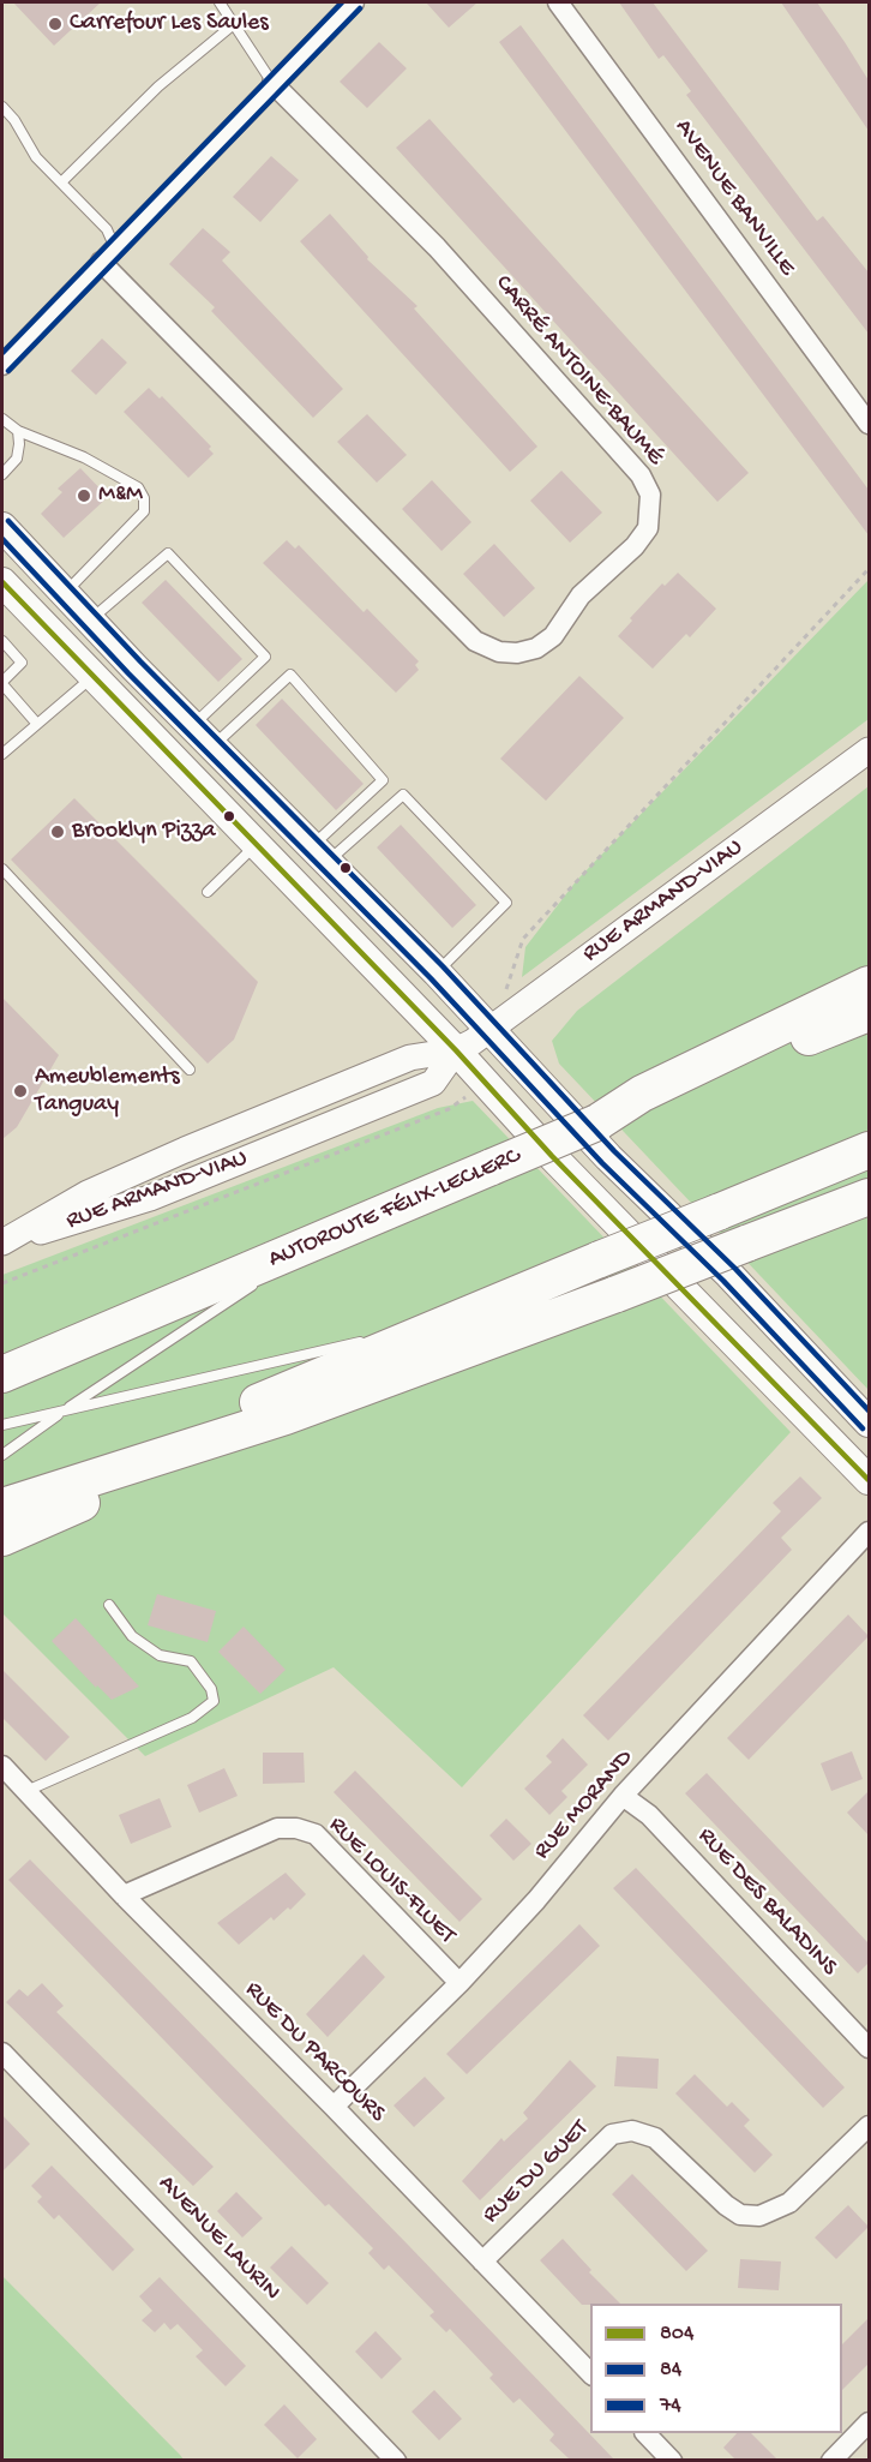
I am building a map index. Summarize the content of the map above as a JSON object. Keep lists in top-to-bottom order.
{
  "streets": {
    "highway": ["AUTOROUTE FÉLIX-LECLERC"],
    "street": [
      "AVENUE BANVILLE",
      "CARRÉ ANTOINE-BAUMÉ",
      "RUE ARMAND-VIAU",
      "RUE MORAND",
      "RUE LOUIS-FLUET",
      "RUE DES BALADINS",
      "RUE DU PARCOURS",
      "RUE DU GUET",
      "AVENUE LAURIN"
    ]
  },
  "crossings": [
    ["RUE MORAND", "RUE LOUIS-FLUET"],
    ["RUE MORAND", "RUE DES BALADINS"],
    ["RUE MORAND", "RUE DU PARCOURS"],
    ["RUE LOUIS-FLUET", "RUE DU PARCOURS"],
    ["RUE DU PARCOURS", "RUE DU GUET"]
  ],
  "places": [
    "Carrefour Les Saules",
    "M&M",
    "Brooklyn Pizza",
    "Ameublements Tanguay"
  ],
  "lines": ["transit line 74", "transit line 84", "transit line 804"],
  "legend": ["804", "84", "74"]
}
